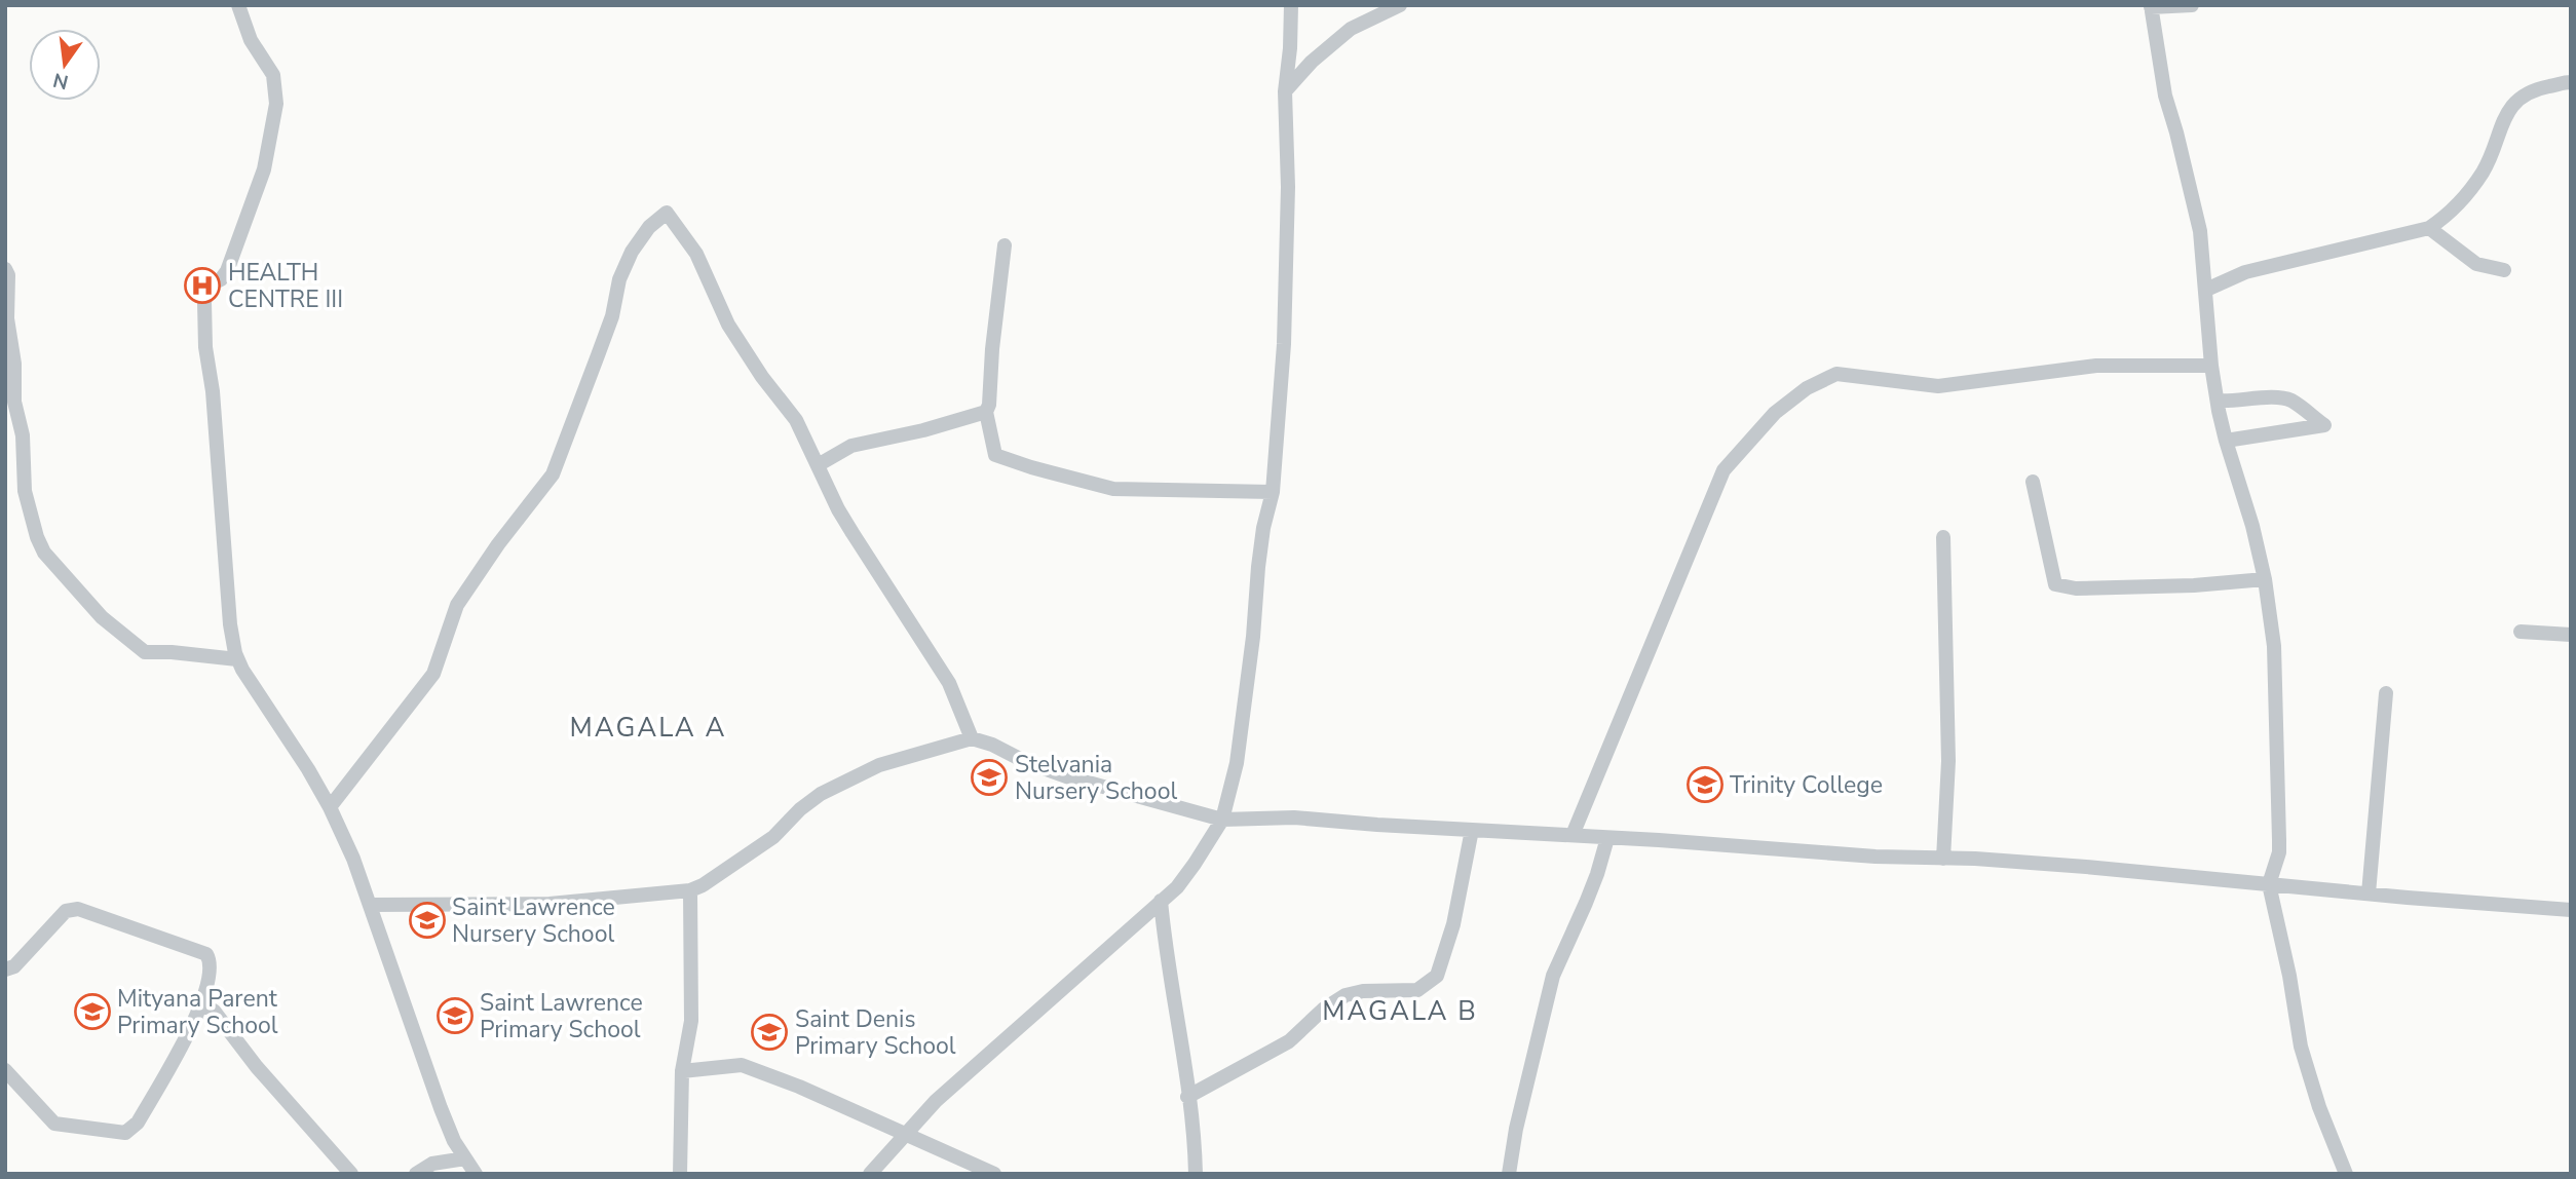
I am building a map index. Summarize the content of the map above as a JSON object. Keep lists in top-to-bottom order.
{
  "districts": ["MAGALA A", "MAGALA B"],
  "places": {
    "hospital": ["HEALTH CENTRE III"],
    "school or university": [
      "Stelvania Nursery School",
      "Trinity College",
      "Saint Lawrence Nursery School",
      "Mityana Parent Primary School",
      "Saint Lawrence Primary School",
      "Saint Denis Primary School"
    ]
  },
  "north": "bottom"
}
